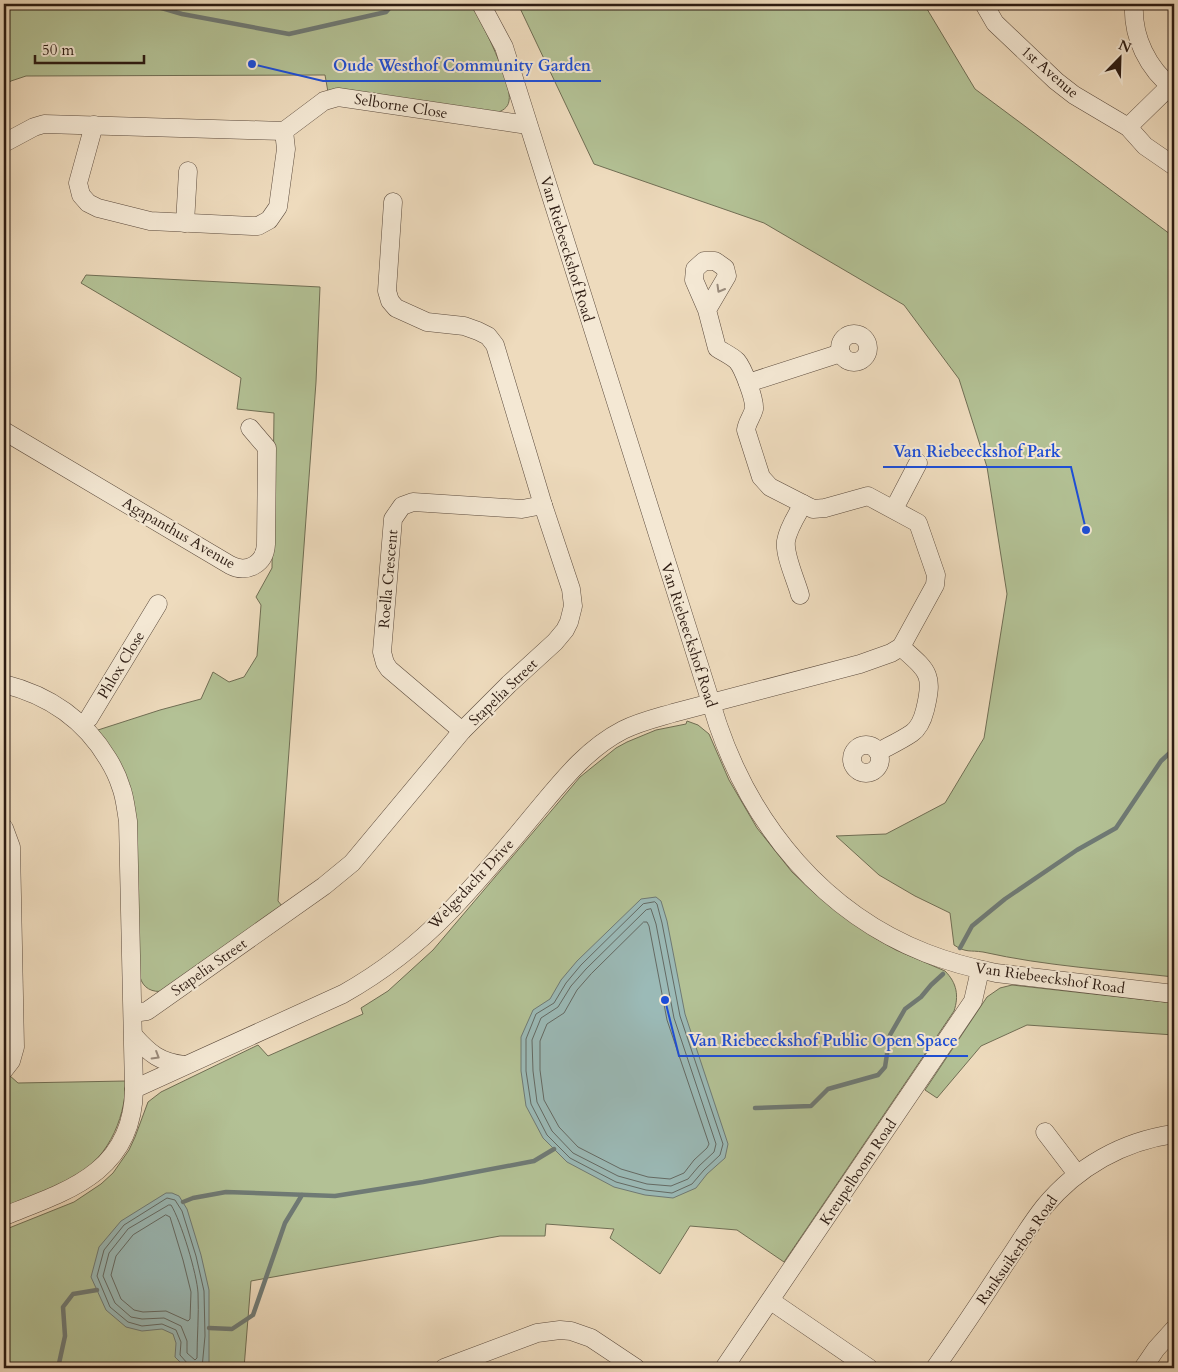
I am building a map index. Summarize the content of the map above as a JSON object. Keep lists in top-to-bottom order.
{
  "streets": {
    "street": [
      "1st Avenue",
      "Selborne Close",
      "Van Riebeeckshof Road",
      "Agapanthus Avenue",
      "Roella Crescent",
      "Phlox Close",
      "Stapelia Street",
      "Welgedacht Drive",
      "Kreupelboom Road",
      "Ranksuikerbos Road"
    ]
  },
  "crossings": [
    ["Selborne Close", "Van Riebeeckshof Road"],
    ["Van Riebeeckshof Road", "Welgedacht Drive"],
    ["Van Riebeeckshof Road", "Kreupelboom Road"],
    ["Roella Crescent", "Stapelia Street"]
  ],
  "places": ["Oude Westhof Community Garden", "Van Riebeeckshof Park", "Van Riebeeckshof Public Open Space"],
  "scale_bar": "50 m",
  "north": "top right"
}
